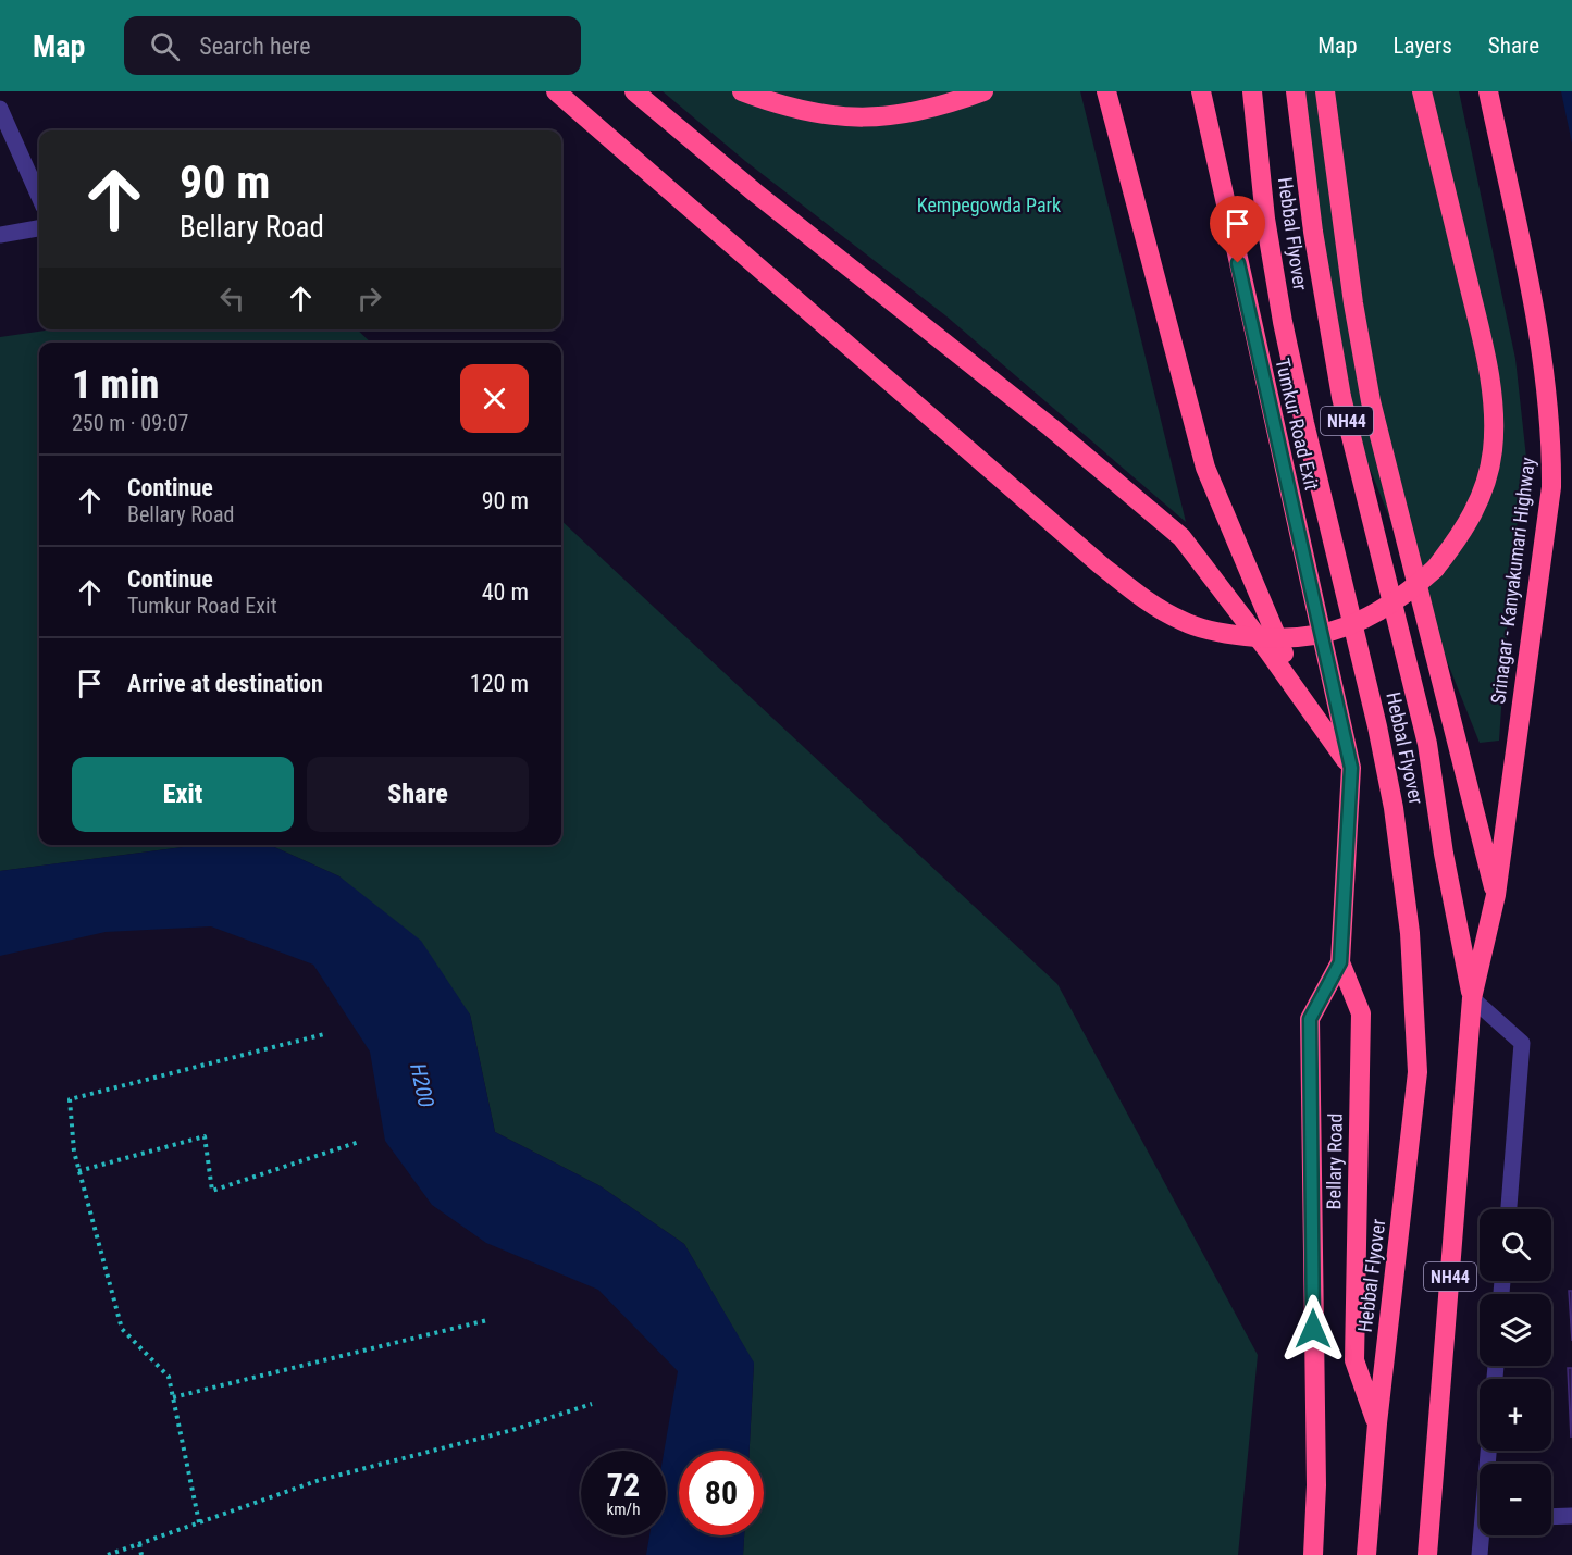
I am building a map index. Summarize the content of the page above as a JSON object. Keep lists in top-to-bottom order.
{
  "streets": {
    "highway": [
      "Hebbal Flyover",
      "NH44",
      "Tumkur Road Exit",
      "Srinagar - Kanyakumari Highway",
      "Bellary Road"
    ]
  },
  "crossings": [
    ["Hebbal Flyover", "NH44"],
    ["Hebbal Flyover", "Srinagar - Kanyakumari Highway"],
    ["Hebbal Flyover", "Bellary Road"],
    ["NH44", "Srinagar - Kanyakumari Highway"],
    ["Tumkur Road Exit", "Bellary Road"]
  ],
  "water": ["H200"],
  "parks": ["Kempegowda Park"],
  "page": {
    "header": "Map",
    "search": "Search here",
    "nav": ["Map", "Layers", "Share"],
    "turn": ["90 m", "Bellary Road"],
    "heading": ["1 min", "250 m · 09:07"],
    "list": [
      {
        "name": "Continue",
        "note": "Bellary Road",
        "value": "90 m"
      },
      {
        "name": "Continue",
        "note": "Tumkur Road Exit",
        "value": "40 m"
      },
      {
        "name": "Arrive at destination",
        "value": "120 m"
      }
    ],
    "buttons": ["Exit", "Share"],
    "map_buttons": ["+", "−"],
    "speed": "72 km/h",
    "limit": "80"
  }
}
